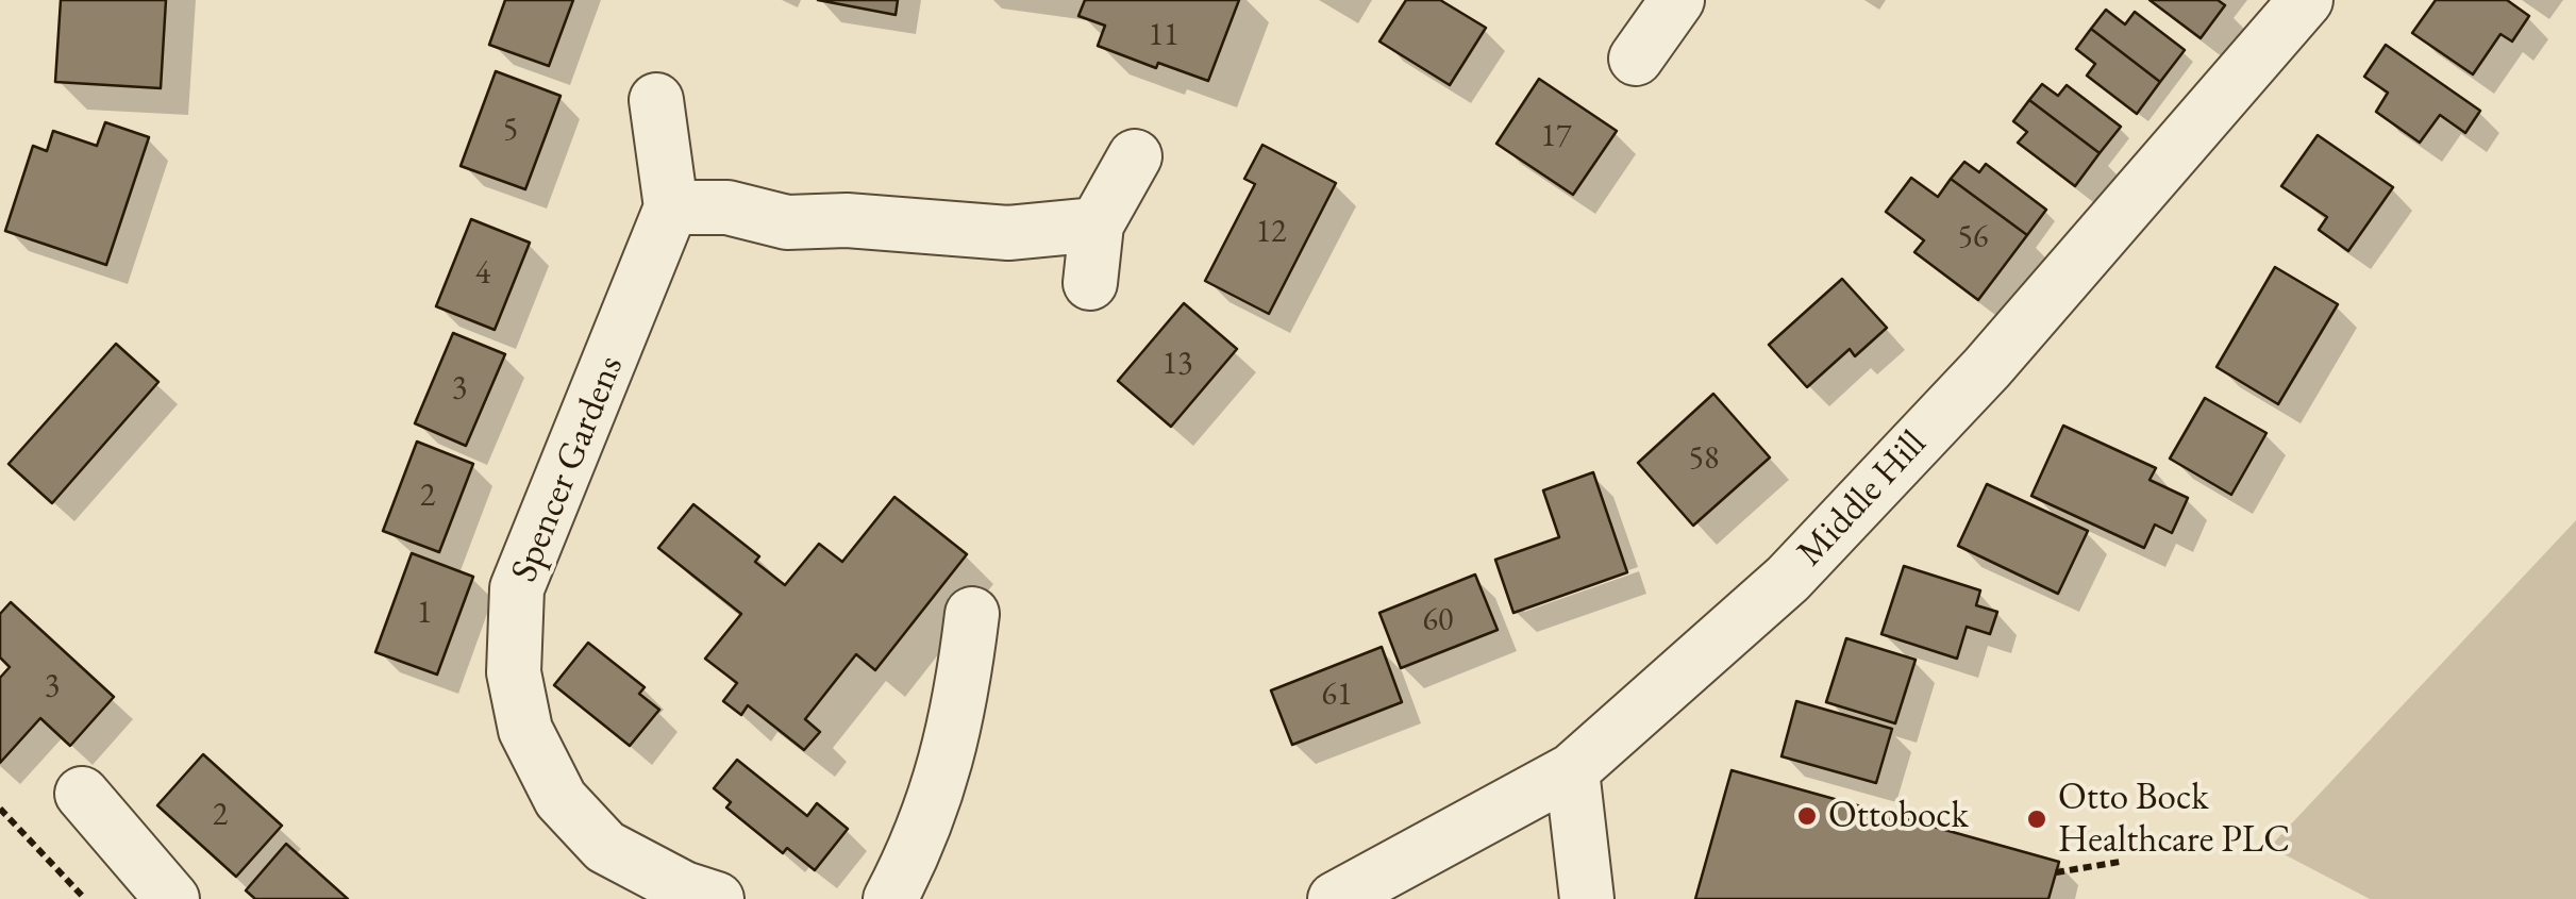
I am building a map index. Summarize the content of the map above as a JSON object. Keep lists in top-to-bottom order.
{
  "streets": {
    "street": ["Spencer Gardens", "Middle Hill"]
  },
  "places": ["Ottobock", "Otto Bock Healthcare PLC"],
  "house_numbers": [
    "11",
    "5",
    "17",
    "12",
    "56",
    "4",
    "13",
    "3",
    "58",
    "2",
    "1",
    "60",
    "3",
    "61",
    "2"
  ]
}
